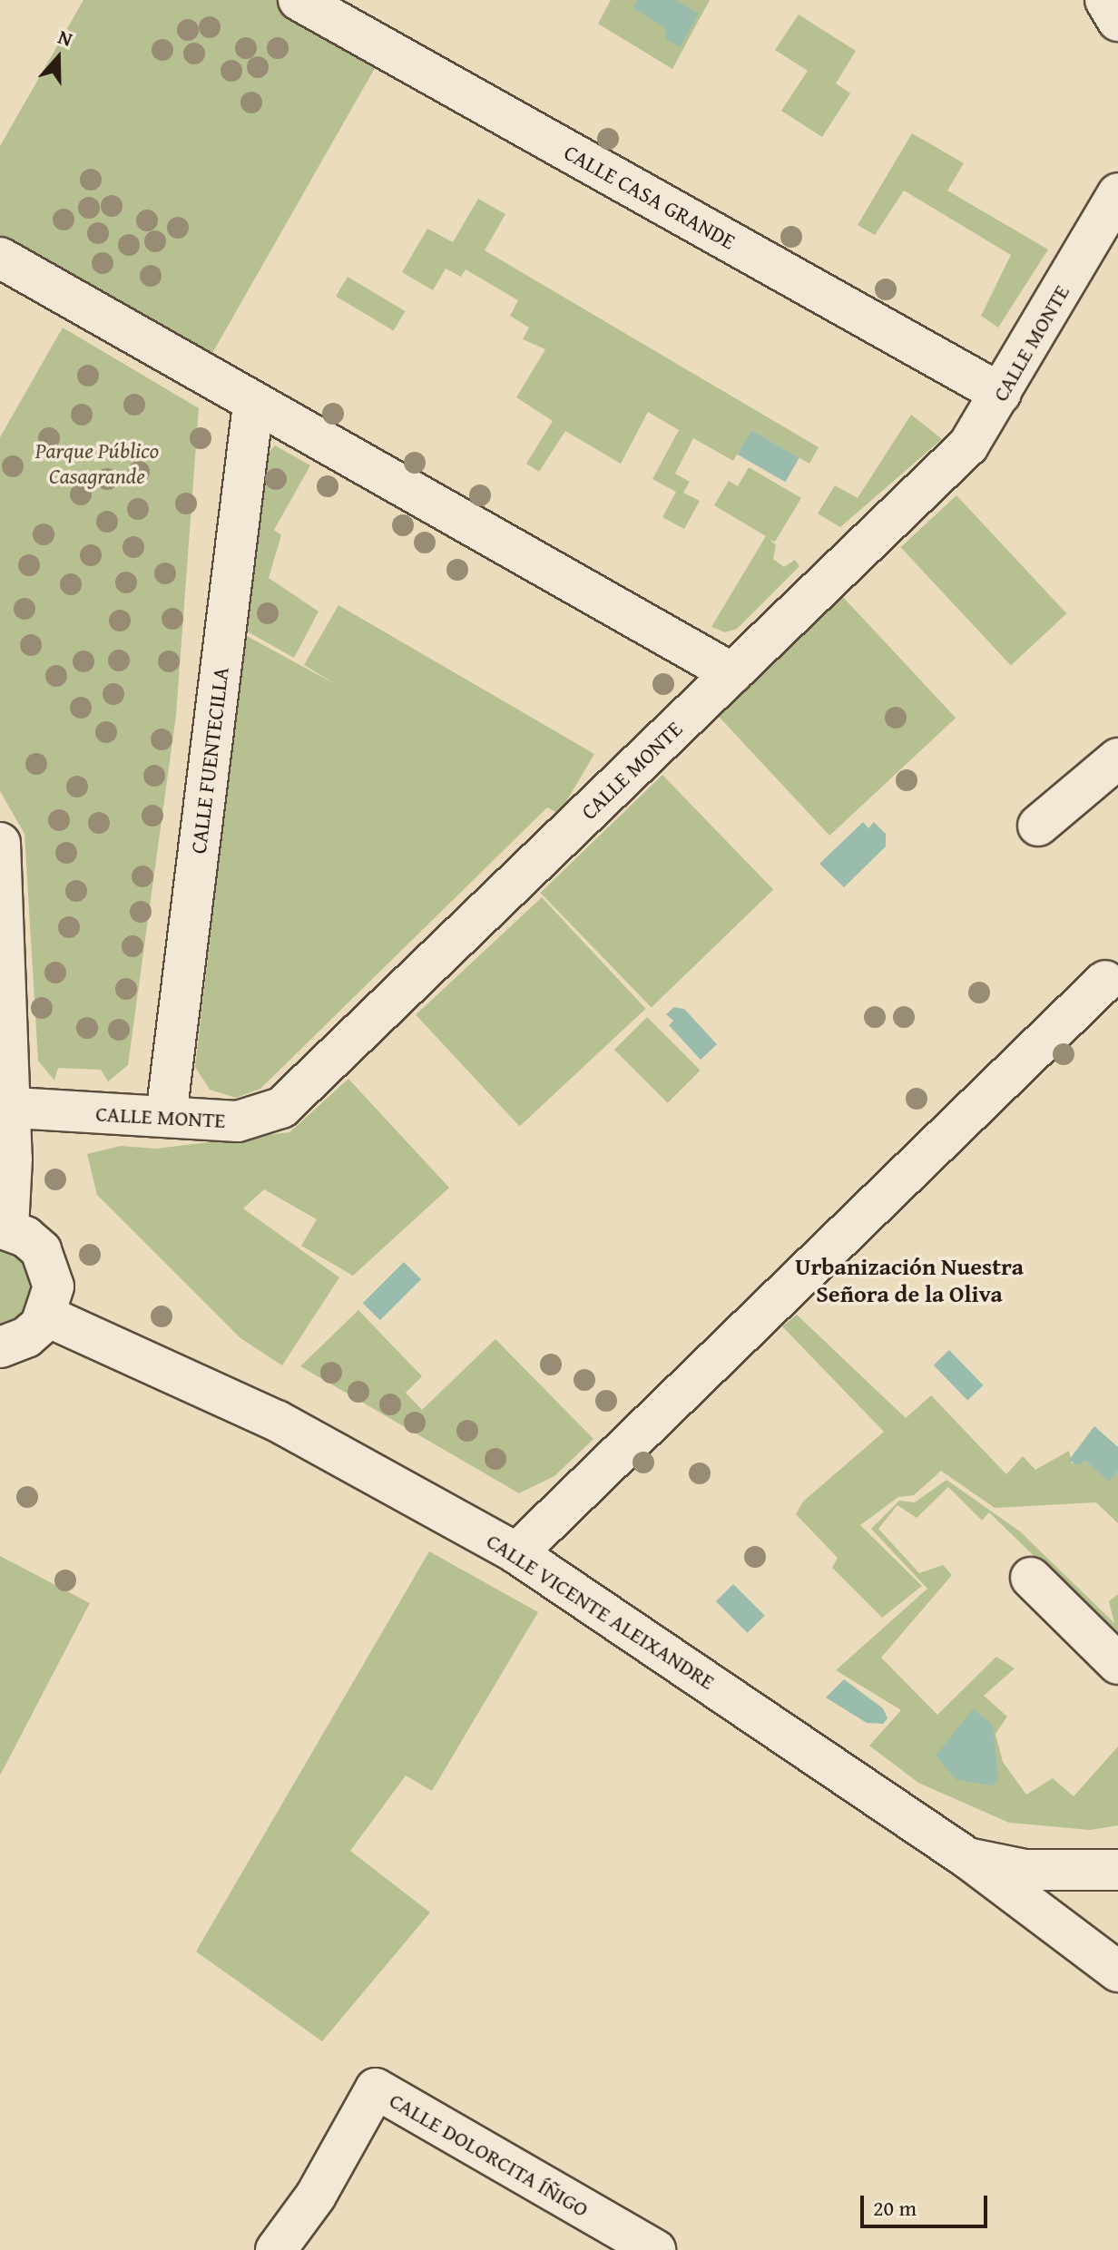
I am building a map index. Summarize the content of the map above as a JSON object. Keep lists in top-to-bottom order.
{
  "streets": {
    "street": [
      "CALLE CASA GRANDE",
      "CALLE MONTE",
      "CALLE FUENTECILLA",
      "CALLE VICENTE ALEIXANDRE",
      "CALLE DOLORCITA ÍÑIGO"
    ]
  },
  "crossings": [
    ["CALLE CASA GRANDE", "CALLE MONTE"],
    ["CALLE MONTE", "CALLE FUENTECILLA"]
  ],
  "districts": ["Urbanización Nuestra Señora de la Oliva"],
  "parks": ["Parque Público Casagrande"],
  "scale_bar": "20 m",
  "north": "top"
}
